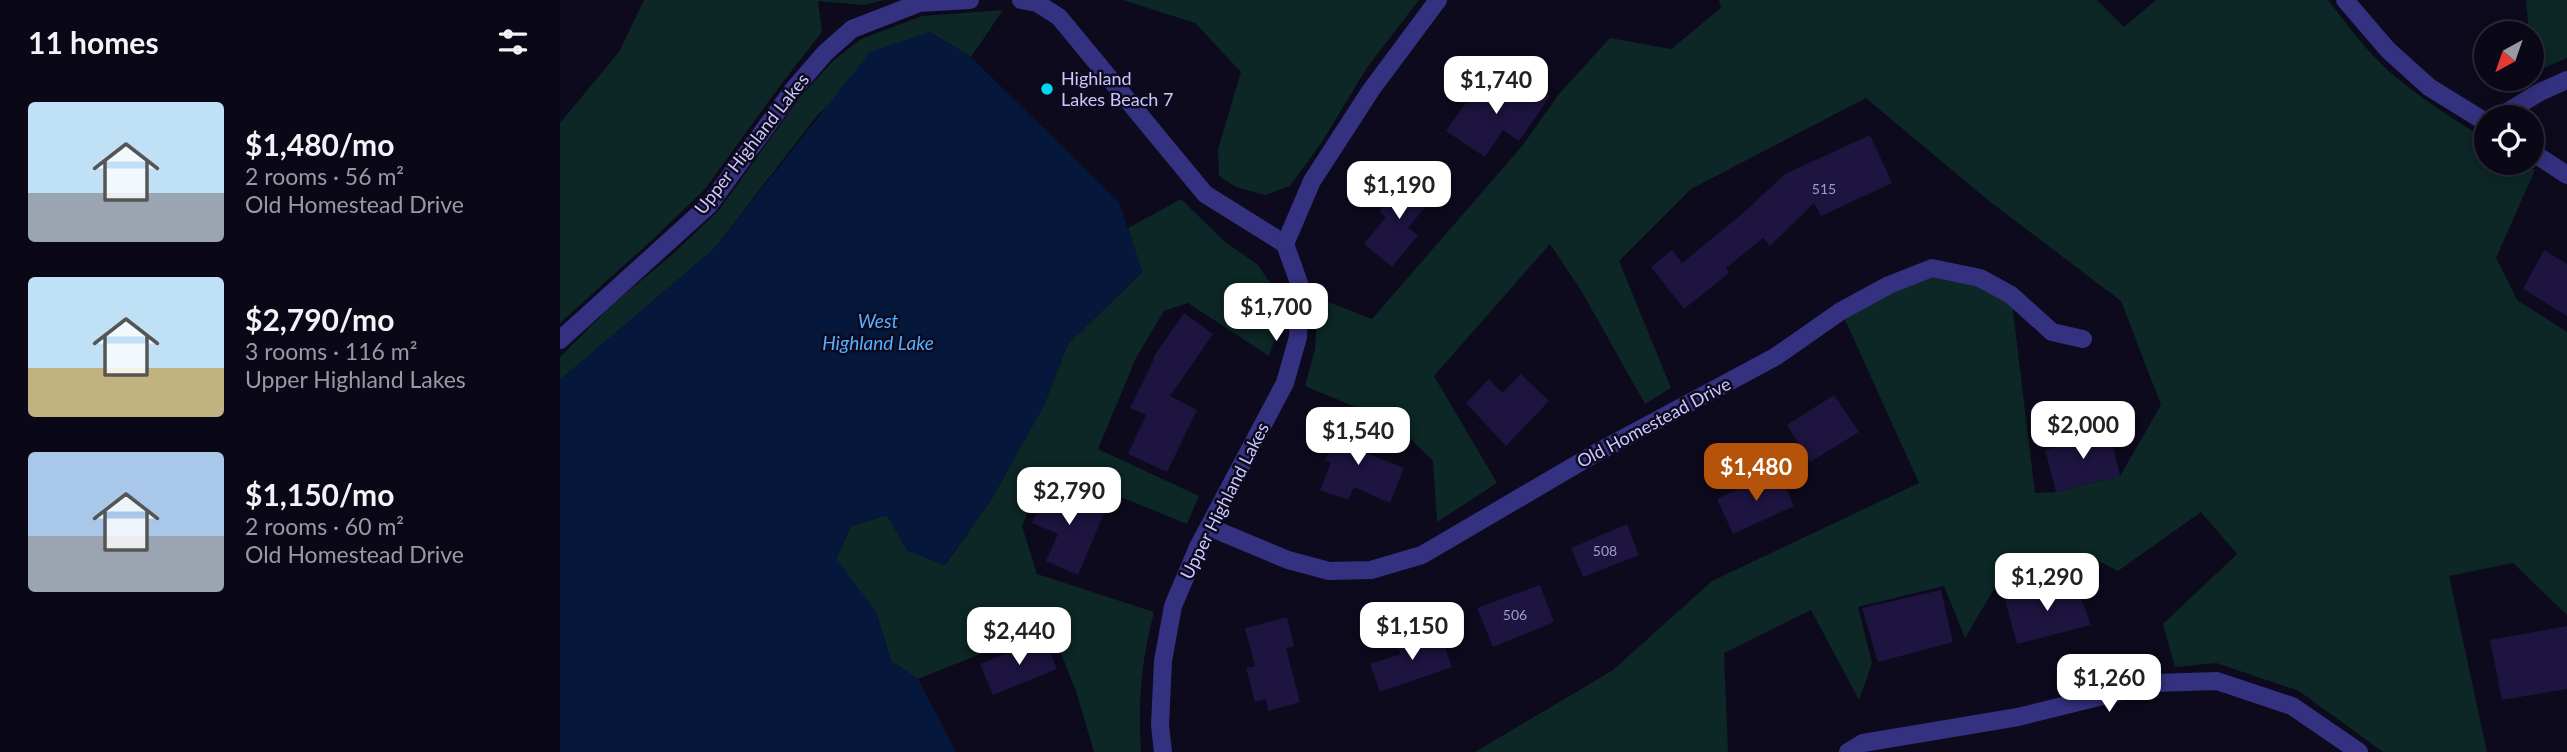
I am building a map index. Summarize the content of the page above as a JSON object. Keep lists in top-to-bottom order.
{
  "streets": {
    "street": ["Upper Highland Lakes", "Old Homestead Drive"]
  },
  "crossings": [
    ["Upper Highland Lakes", "Old Homestead Drive"]
  ],
  "water": ["West Highland Lake"],
  "places": ["Highland Lakes Beach 7"],
  "house_numbers": ["515", "508", "506"],
  "north": "bottom left",
  "page": {
    "heading": "11 homes",
    "price": [
      "$1,740",
      "$1,190",
      "$1,700",
      "$2,000",
      "$1,540",
      "$1,480",
      "$2,790",
      "$1,290",
      "$1,150",
      "$2,440",
      "$1,260"
    ],
    "list": [
      {
        "name": "$1,480/mo",
        "note": "2 rooms · 56 m² · Old Homestead Drive"
      },
      {
        "name": "$2,790/mo",
        "note": "3 rooms · 116 m² · Upper Highland Lakes"
      },
      {
        "name": "$1,150/mo",
        "note": "2 rooms · 60 m² · Old Homestead Drive"
      }
    ]
  }
}
